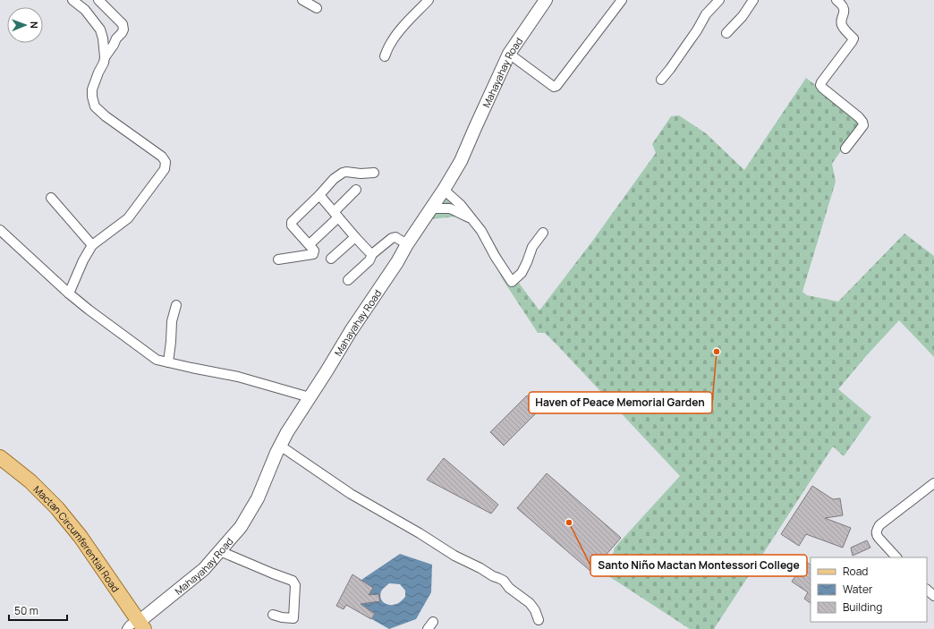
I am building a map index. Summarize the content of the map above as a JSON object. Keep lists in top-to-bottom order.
{
  "streets": {
    "main road": ["Mactan Circumferential Road"],
    "street": ["Mahayahay Road"]
  },
  "crossings": [
    ["Mahayahay Road", "Mactan Circumferential Road"]
  ],
  "places": ["Haven of Peace Memorial Garden", "Santo Niño Mactan Montessori College"],
  "legend": ["Road", "Water", "Building"],
  "scale_bar": "50 m",
  "north": "right"
}
